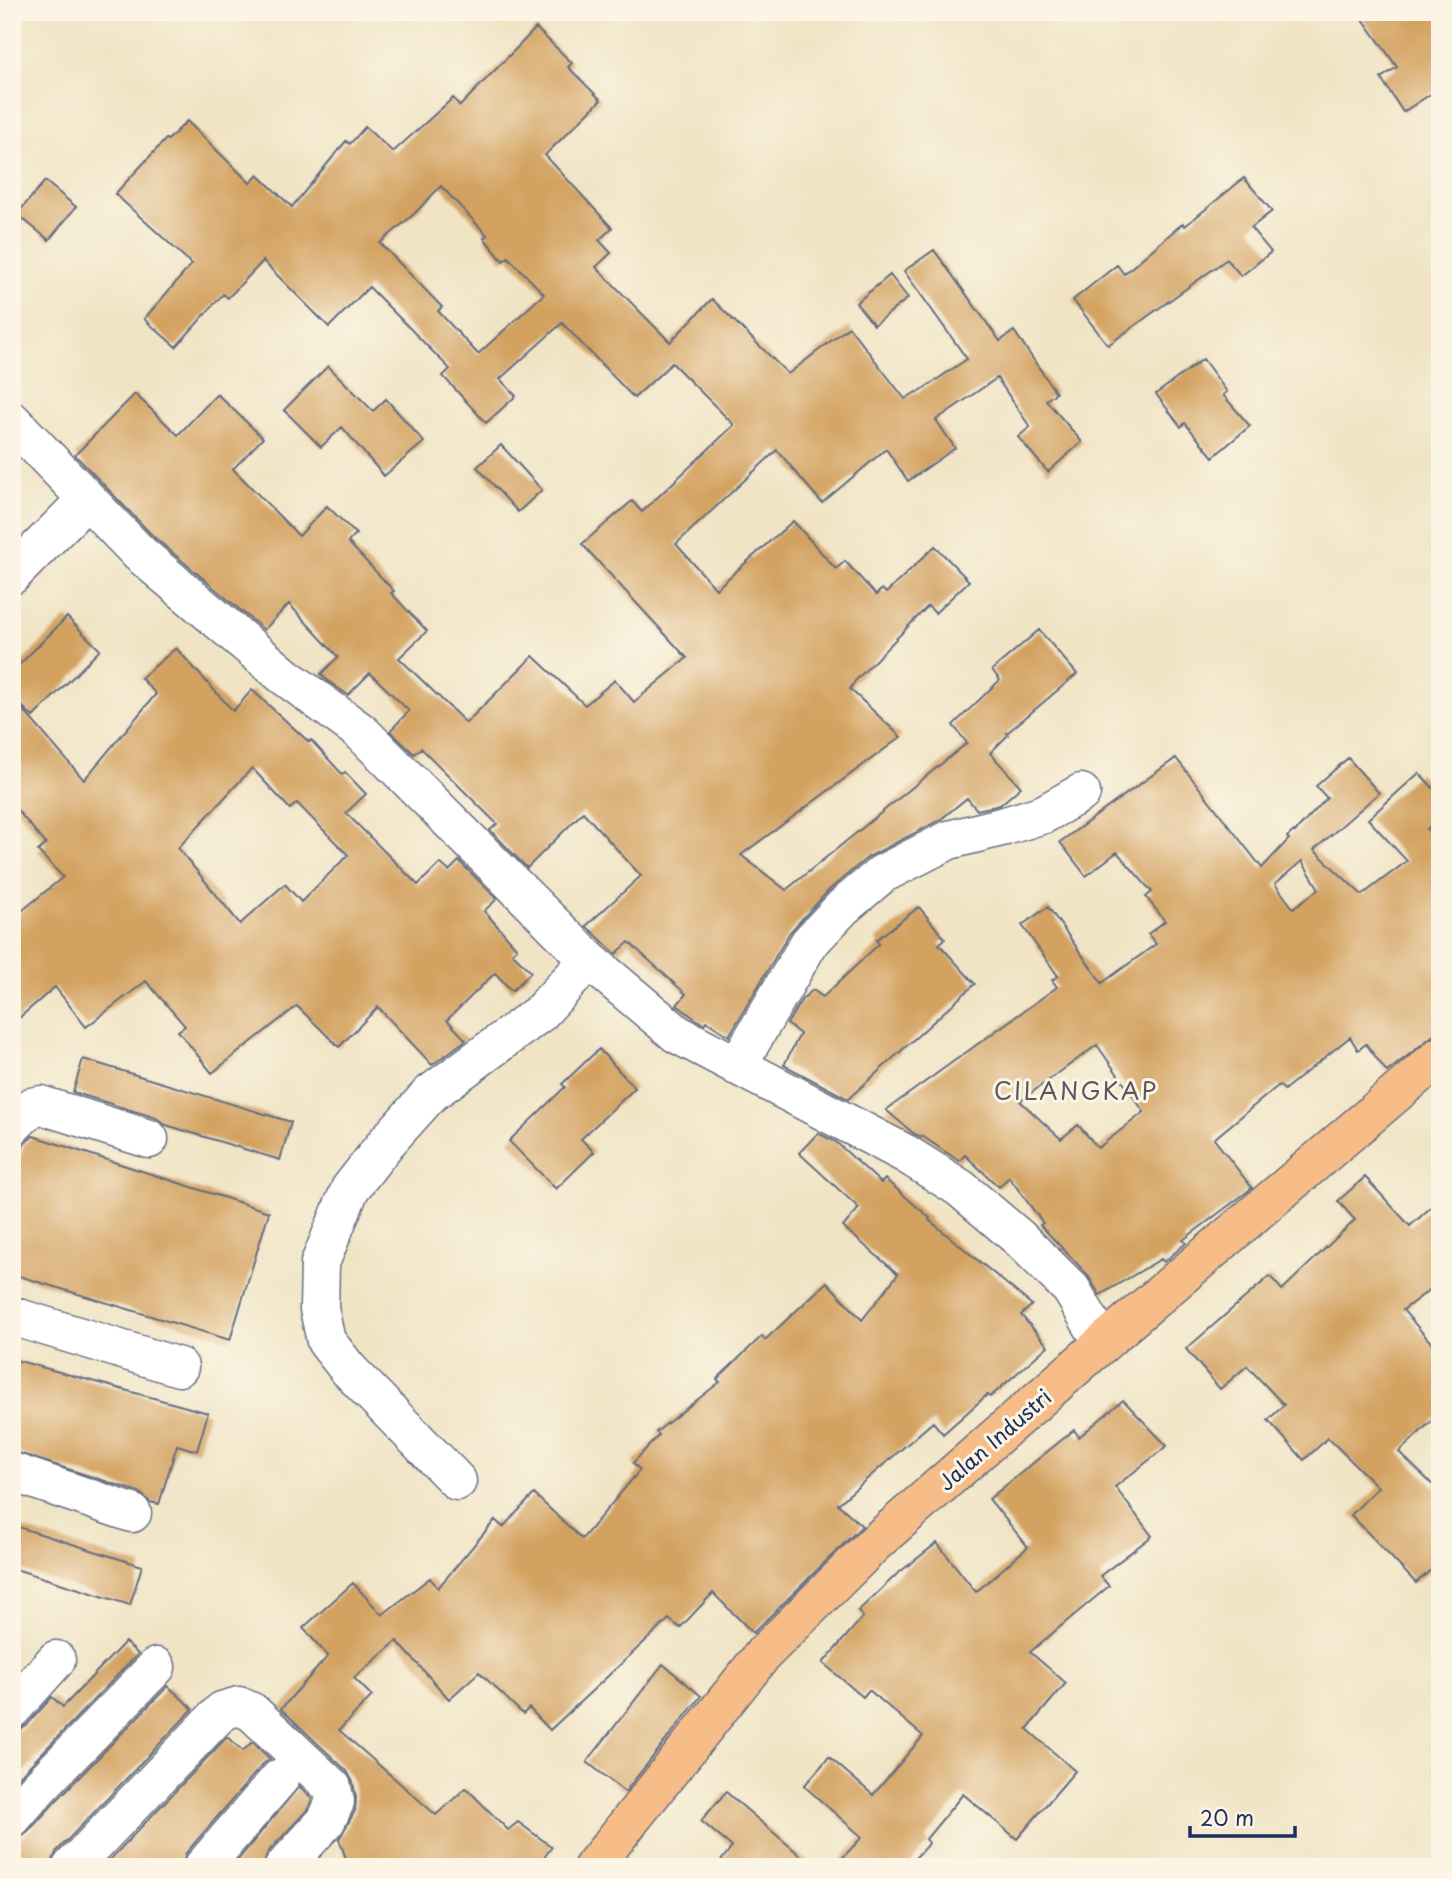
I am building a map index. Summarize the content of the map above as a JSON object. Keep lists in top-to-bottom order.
{
  "streets": {
    "main road": ["Jalan Industri"]
  },
  "districts": ["CILANGKAP"],
  "scale_bar": "20 m"
}
